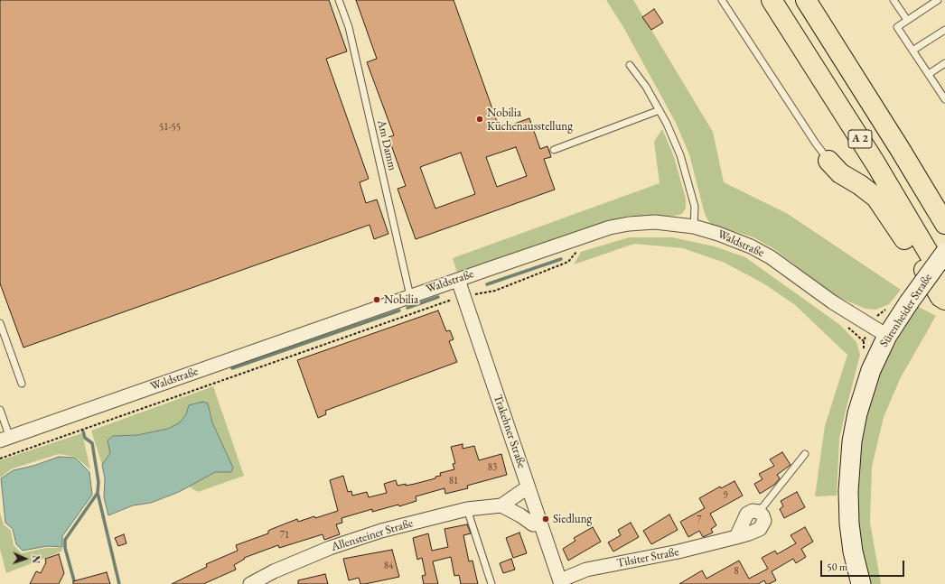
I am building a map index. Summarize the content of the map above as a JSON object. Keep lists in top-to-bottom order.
{
  "streets": {
    "highway": ["A 2"],
    "main road": ["Sürenheider Straße"],
    "street": [
      "Waldstraße",
      "Trakehner Straße",
      "Allensteiner Straße",
      "Tilsiter Straße"
    ],
    "lane": ["Am Damm"]
  },
  "crossings": [
    ["Am Damm", "Waldstraße"],
    ["Waldstraße", "Sürenheider Straße"],
    ["Waldstraße", "Trakehner Straße"],
    ["Trakehner Straße", "Allensteiner Straße"],
    ["Trakehner Straße", "Tilsiter Straße"]
  ],
  "places": ["Nobilia Küchenausstellung", "Nobilia", "Siedlung"],
  "house_numbers": [
    "51-55",
    "83",
    "81",
    "9",
    "7",
    "71",
    "84",
    "8"
  ],
  "scale_bar": "50 m",
  "north": "right"
}
